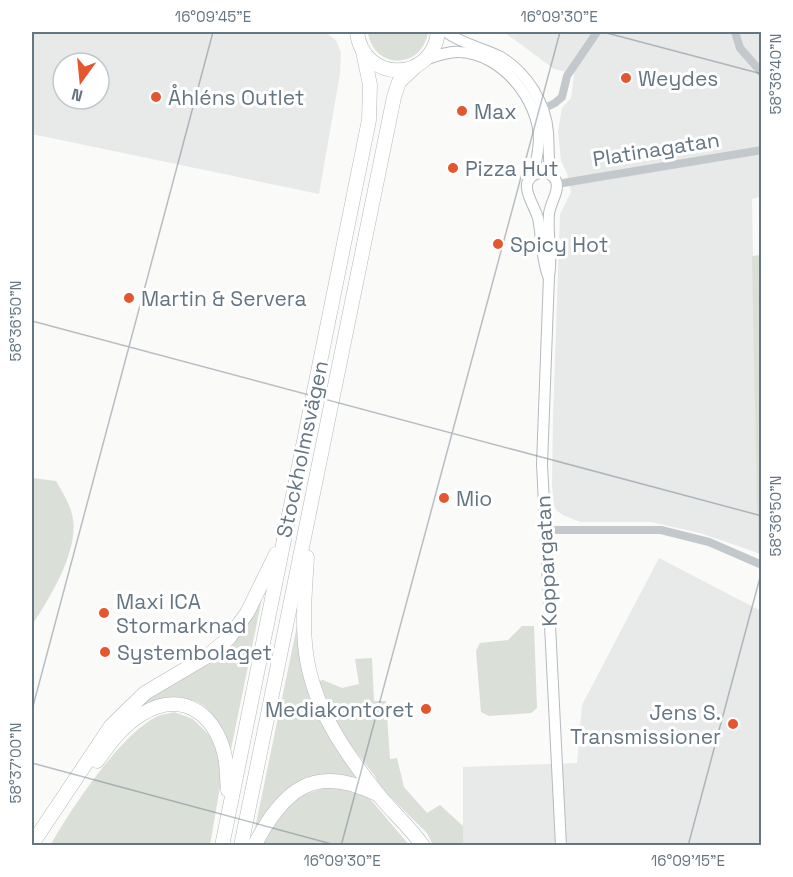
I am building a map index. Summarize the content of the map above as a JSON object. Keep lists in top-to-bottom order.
{
  "streets": {
    "highway": ["Stockholmsvägen"],
    "street": ["Platinagatan", "Koppargatan"]
  },
  "crossings": [
    ["Platinagatan", "Koppargatan"]
  ],
  "places": [
    "Weydes",
    "Åhléns Outlet",
    "Max",
    "Pizza Hut",
    "Spicy Hot",
    "Martin & Servera",
    "Mio",
    "Maxi ICA Stormarknad",
    "Systembolaget",
    "Mediakontoret",
    "Jens S. Transmissioner"
  ],
  "north": "bottom",
  "coordinates": [
    "16°09'45\"E",
    "16°09'30\"E",
    "58°36'40\"N",
    "58°36'50\"N",
    "58°37'00\"N",
    "16°09'15\"E"
  ]
}
